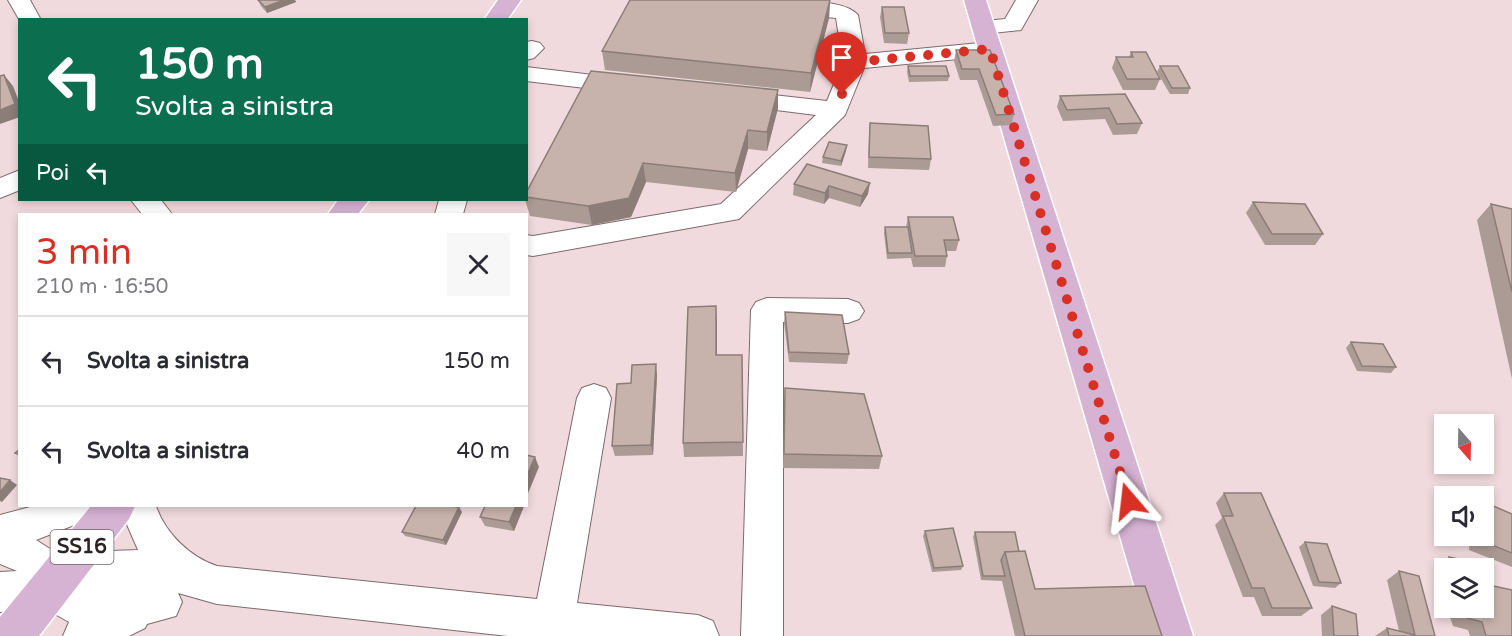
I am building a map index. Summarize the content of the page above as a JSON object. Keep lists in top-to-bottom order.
{
  "streets": {
    "main road": ["SS16"]
  },
  "north": "bottom",
  "page": {
    "turn": ["150 m", "Svolta a sinistra"],
    "then": "Poi",
    "heading": ["3 min", "210 m · 16:50"],
    "list": [
      {
        "name": "Svolta a sinistra",
        "value": "150 m"
      },
      {
        "name": "Svolta a sinistra",
        "value": "40 m"
      }
    ]
  }
}
